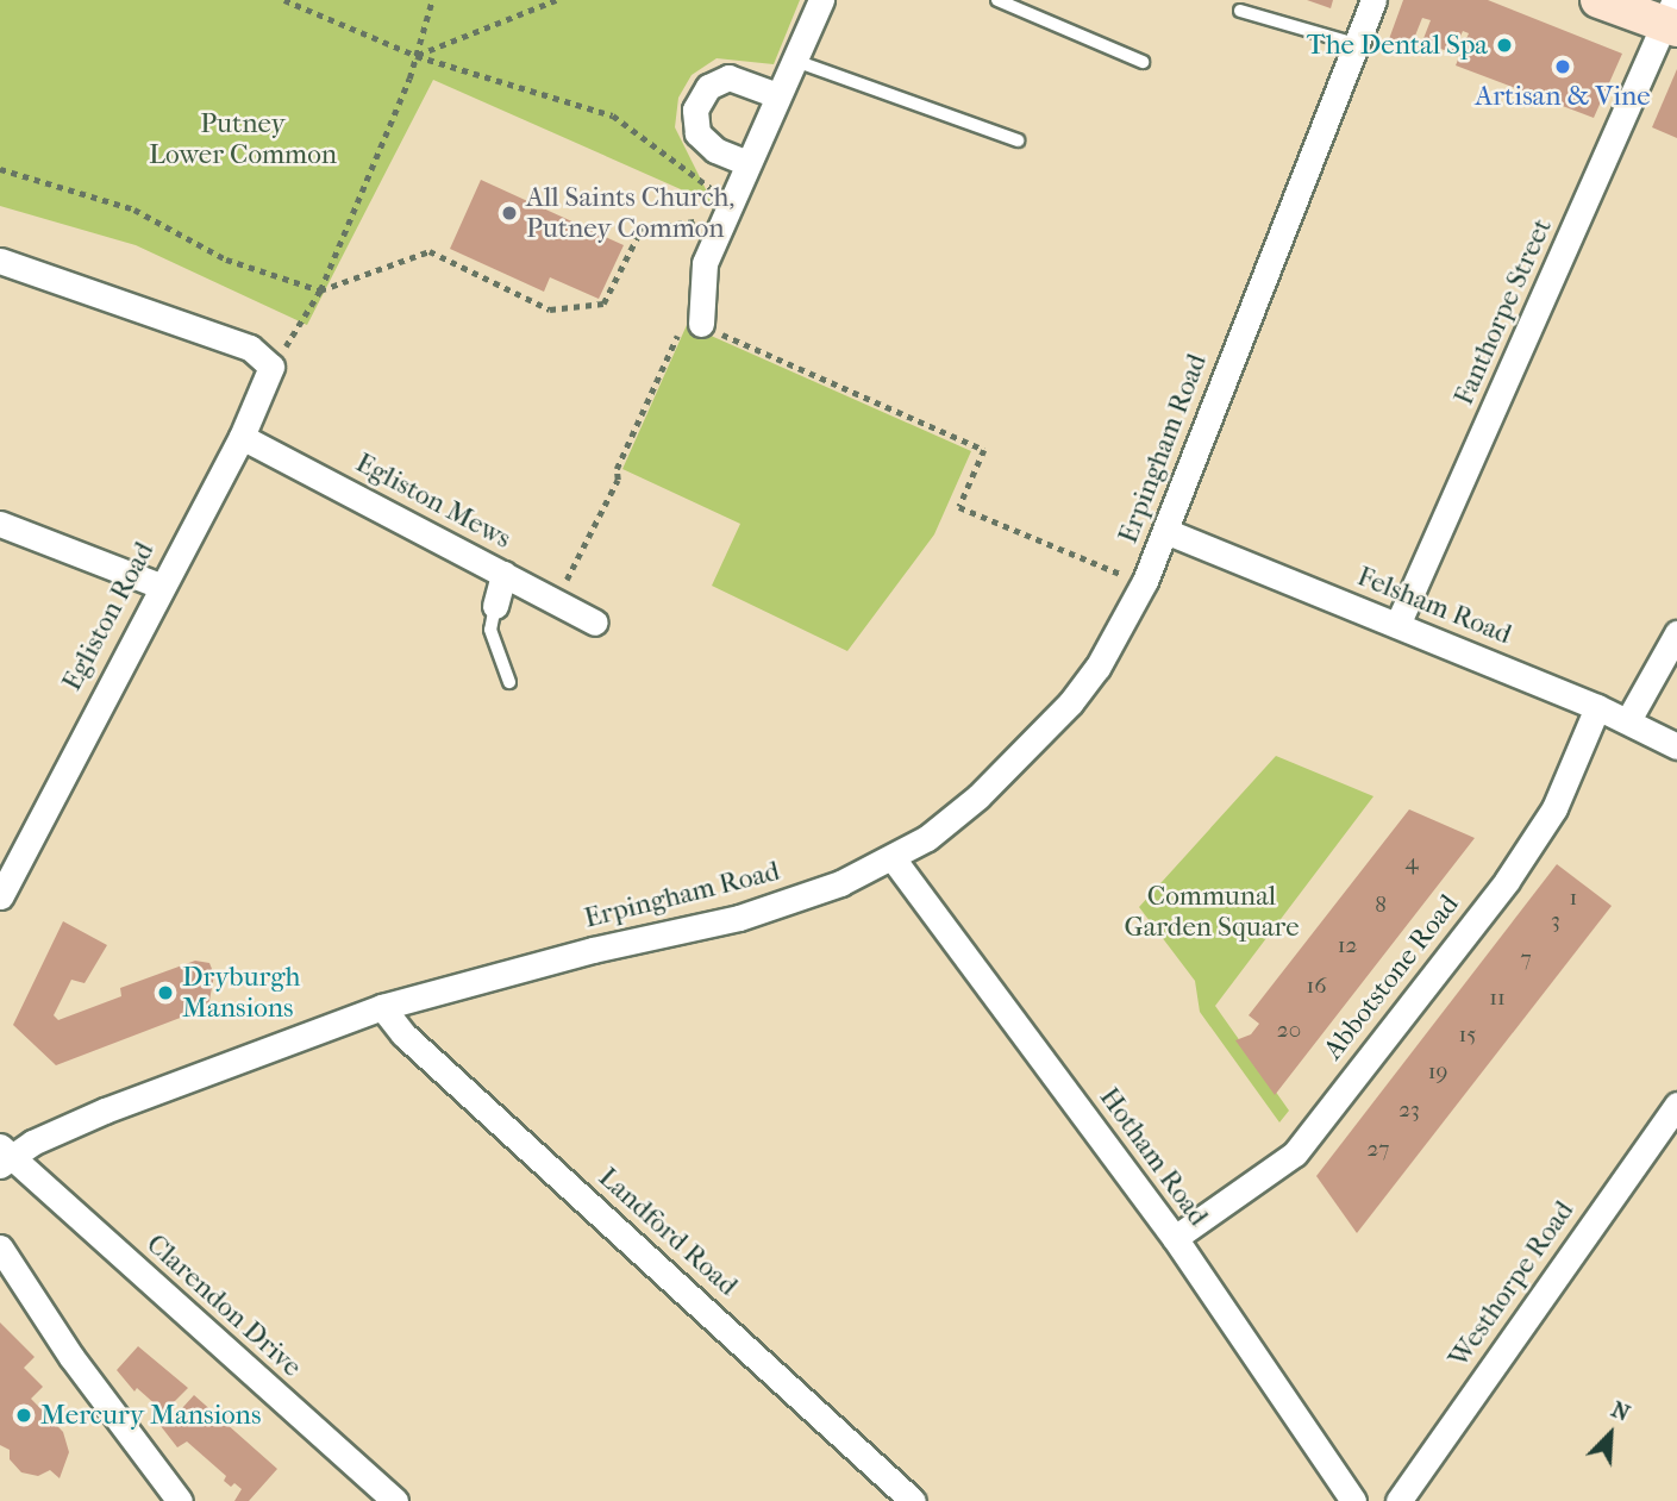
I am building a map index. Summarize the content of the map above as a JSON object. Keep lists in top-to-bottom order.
{
  "streets": {
    "street": [
      "Fanthorpe Street",
      "Erpingham Road",
      "Egliston Mews",
      "Felsham Road",
      "Egliston Road",
      "Abbotstone Road",
      "Hotham Road",
      "Landford Road",
      "Westhorpe Road",
      "Clarendon Drive"
    ]
  },
  "crossings": [
    ["Fanthorpe Street", "Felsham Road"],
    ["Erpingham Road", "Felsham Road"],
    ["Erpingham Road", "Hotham Road"],
    ["Erpingham Road", "Landford Road"],
    ["Erpingham Road", "Clarendon Drive"],
    ["Egliston Mews", "Egliston Road"],
    ["Felsham Road", "Abbotstone Road"],
    ["Abbotstone Road", "Hotham Road"]
  ],
  "parks": ["Putney Lower Common", "Communal Garden Square"],
  "places": [
    "The Dental Spa",
    "Artisan & Vine",
    "All Saints Church, Putney Common",
    "Dryburgh Mansions",
    "Mercury Mansions"
  ],
  "house_numbers": [
    "4",
    "1",
    "8",
    "3",
    "12",
    "7",
    "16",
    "11",
    "20",
    "15",
    "19",
    "23",
    "27"
  ],
  "north": "top right"
}
